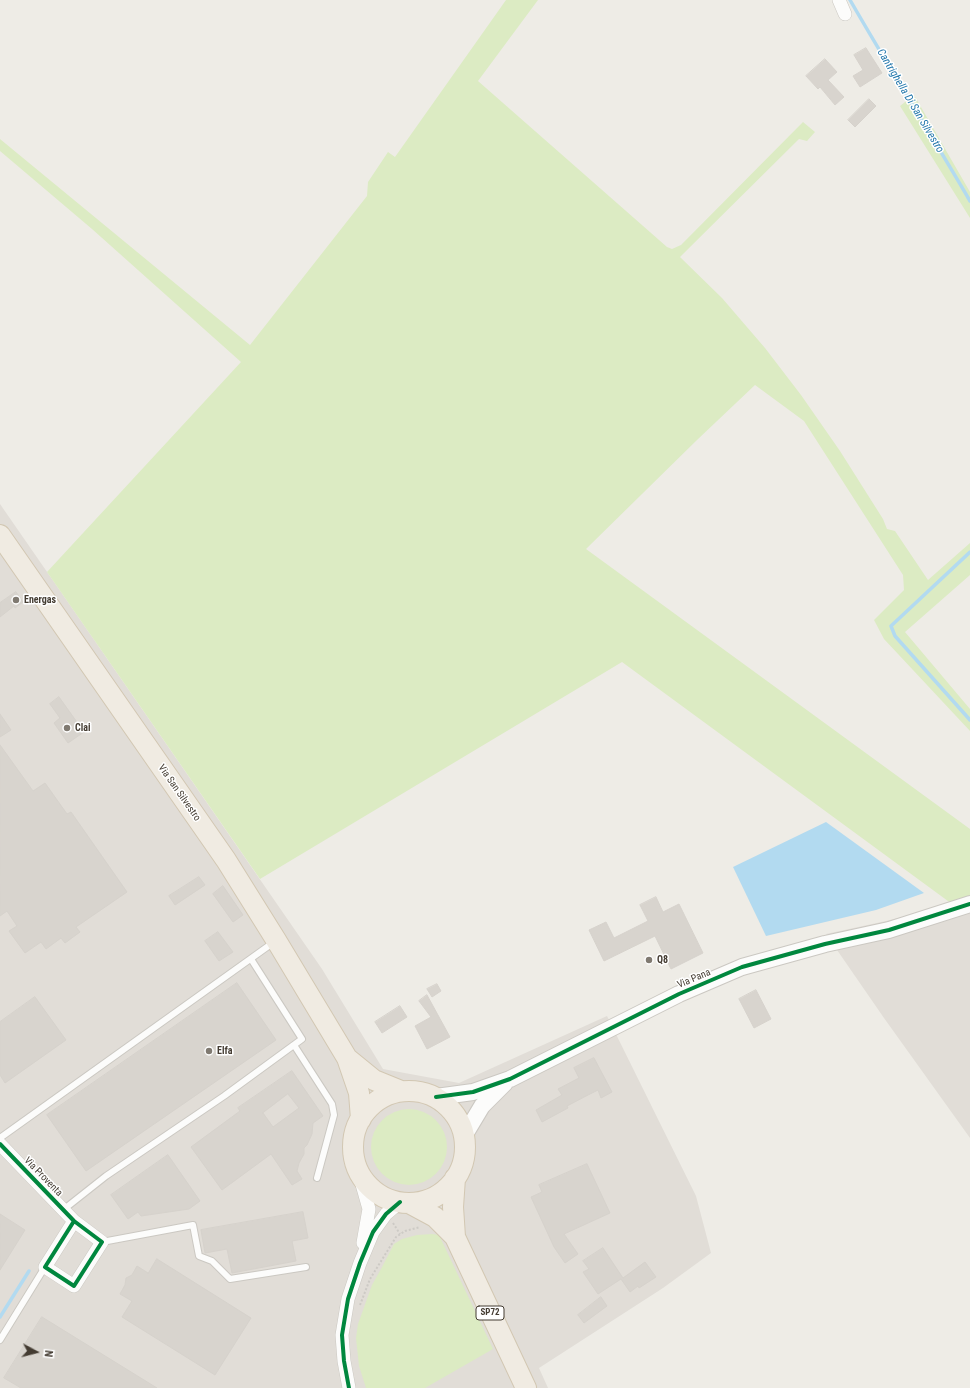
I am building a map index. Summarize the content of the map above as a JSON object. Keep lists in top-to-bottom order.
{
  "streets": {
    "main road": ["Via San Silvestro", "SP72"],
    "street": ["Via Pana", "Via Proventa"]
  },
  "crossings": [
    ["Via San Silvestro", "Via Pana"],
    ["Via San Silvestro", "SP72"],
    ["Via Pana", "SP72"]
  ],
  "water": ["Cantrighella Di San Silvestro"],
  "places": [
    "Energas",
    "Clai",
    "Q8",
    "Elfa"
  ],
  "north": "right"
}
